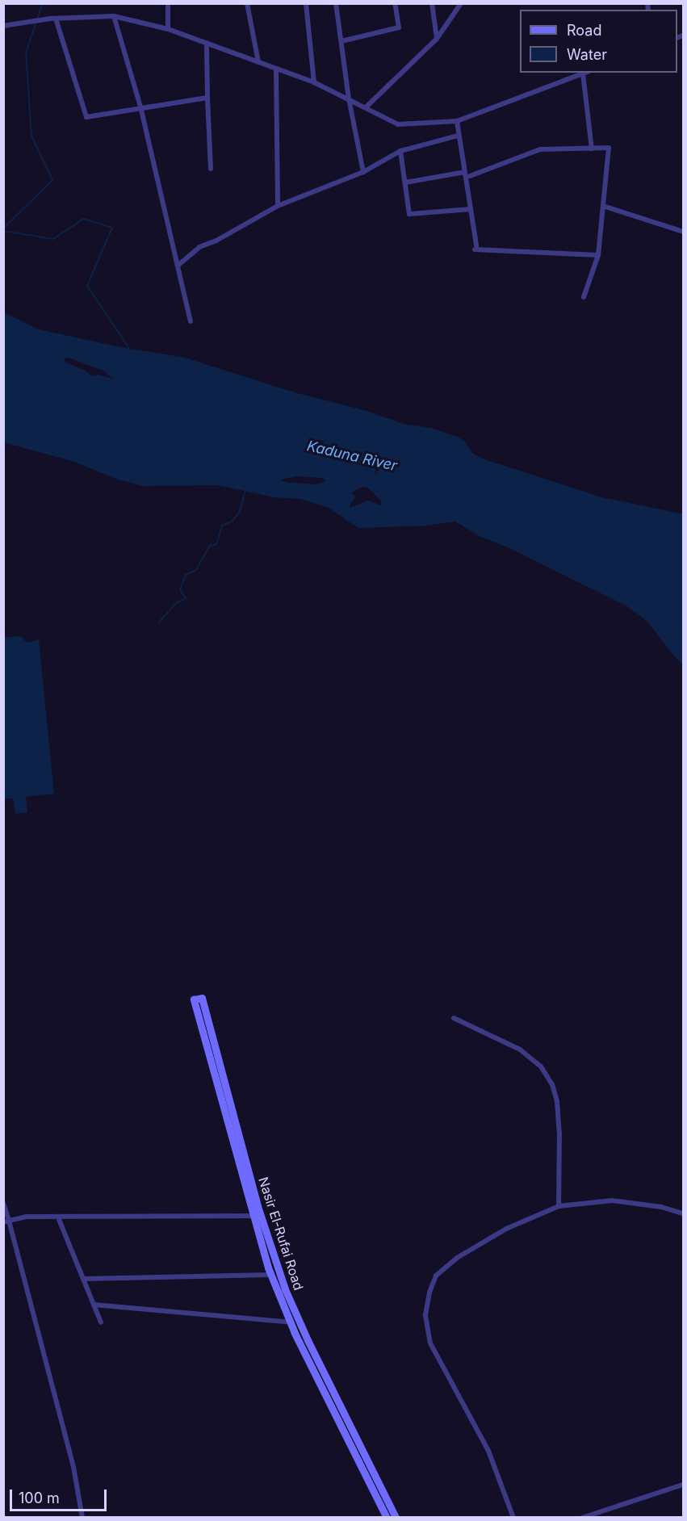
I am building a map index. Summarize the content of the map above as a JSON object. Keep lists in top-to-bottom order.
{
  "streets": {
    "main road": ["Nasir El-Rufai Road"]
  },
  "water": ["Kaduna River"],
  "legend": ["Road", "Water"],
  "scale_bar": "100 m"
}
